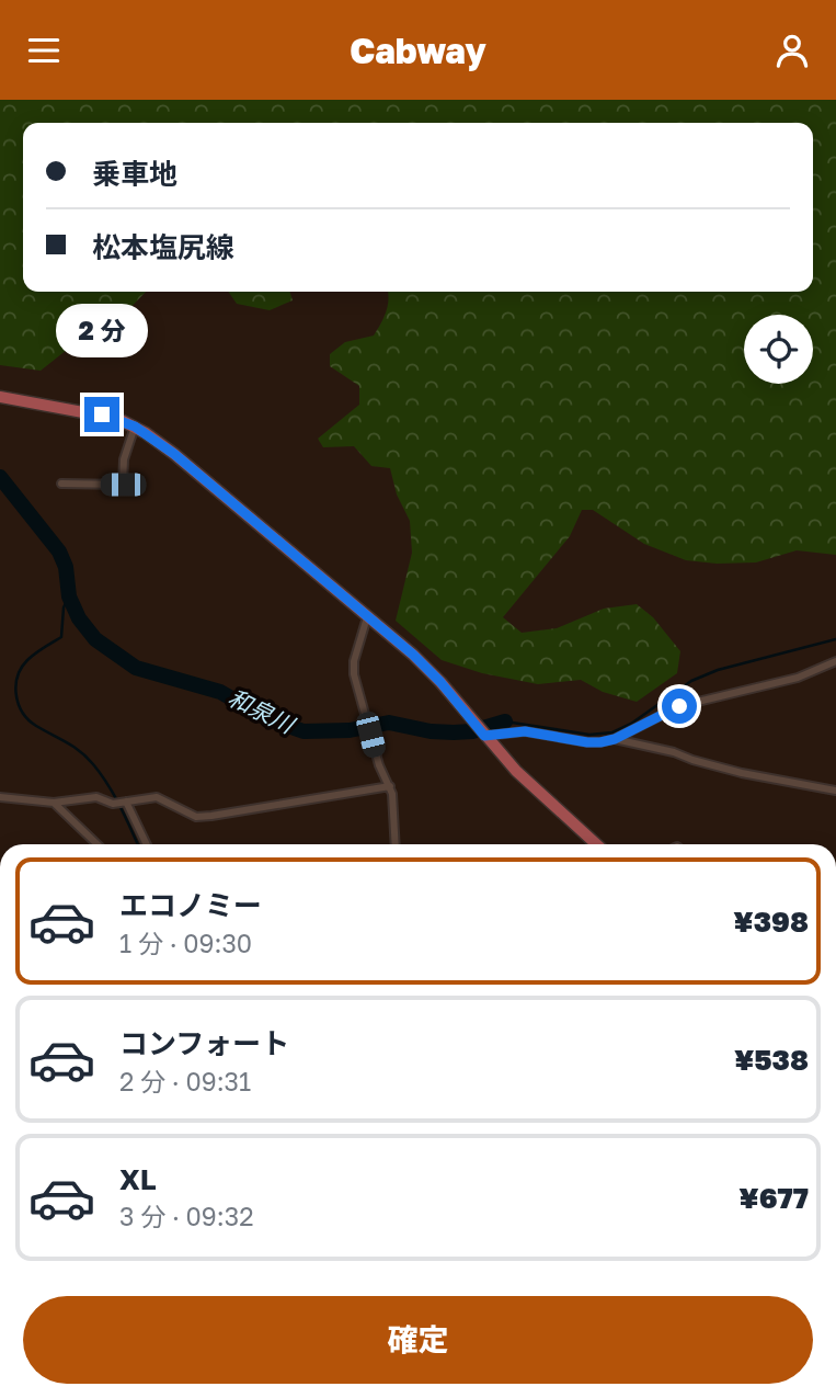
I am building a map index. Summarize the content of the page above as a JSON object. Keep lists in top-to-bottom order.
{
  "water": ["和泉川"],
  "page": {
    "header": "Cabway",
    "banner": ["乗車地", "松本塩尻線"],
    "bubble": "2 分",
    "list": [
      {
        "name": "エコノミー",
        "note": "1 分 · 09:30",
        "value": "¥398"
      },
      {
        "name": "コンフォート",
        "note": "2 分 · 09:31",
        "value": "¥538"
      },
      {
        "name": "XL",
        "note": "3 分 · 09:32",
        "value": "¥677"
      }
    ],
    "buttons": "確定"
  }
}
